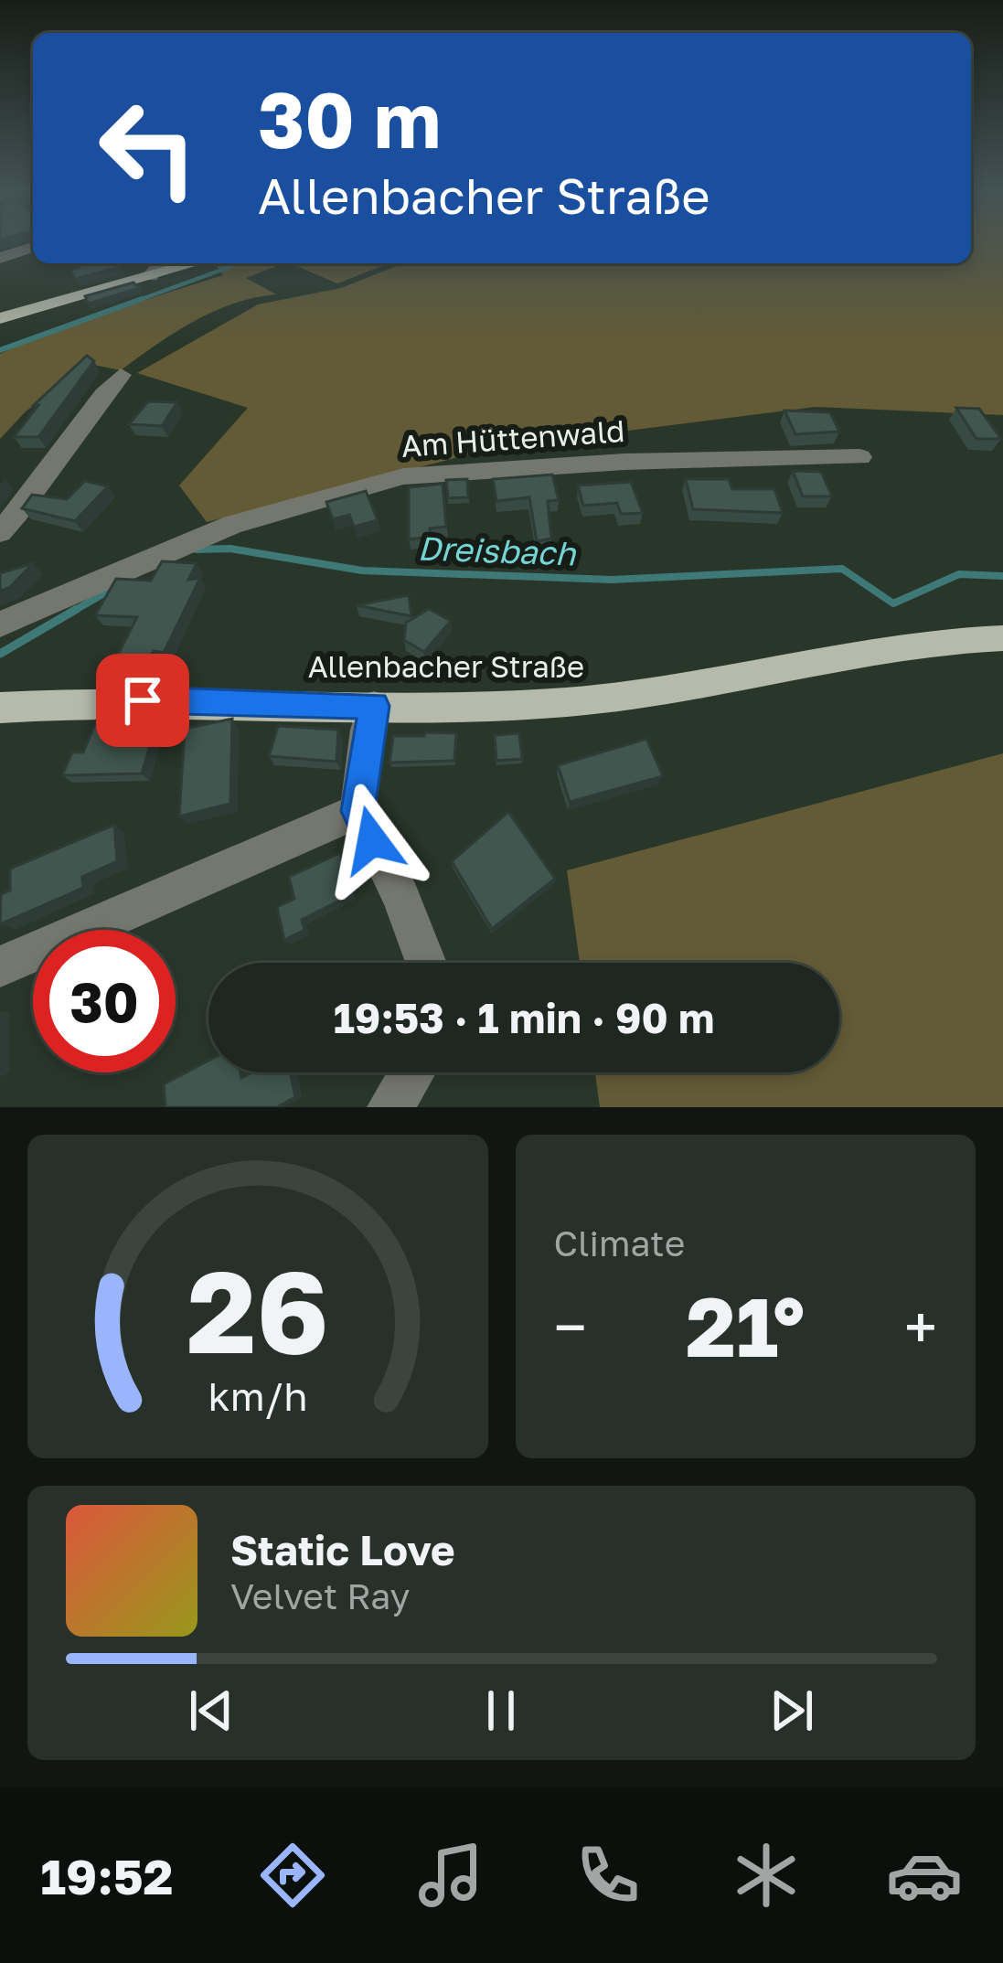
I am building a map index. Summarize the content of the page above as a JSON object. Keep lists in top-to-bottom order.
{
  "streets": {
    "main road": ["Allenbacher Straße"],
    "street": ["Am Hüttenwald"]
  },
  "water": ["Dreisbach"],
  "page": {
    "turn": ["30 m", "Allenbacher Straße"],
    "limit": "30",
    "trip": "19:53 · 1 min · 90 m",
    "tile": "Climate",
    "heat": ["−", "21°", "+"],
    "song": ["Static Love", "Velvet Ray"],
    "tabs": "19:52",
    "gauge": ["26", "km/h"]
  }
}
